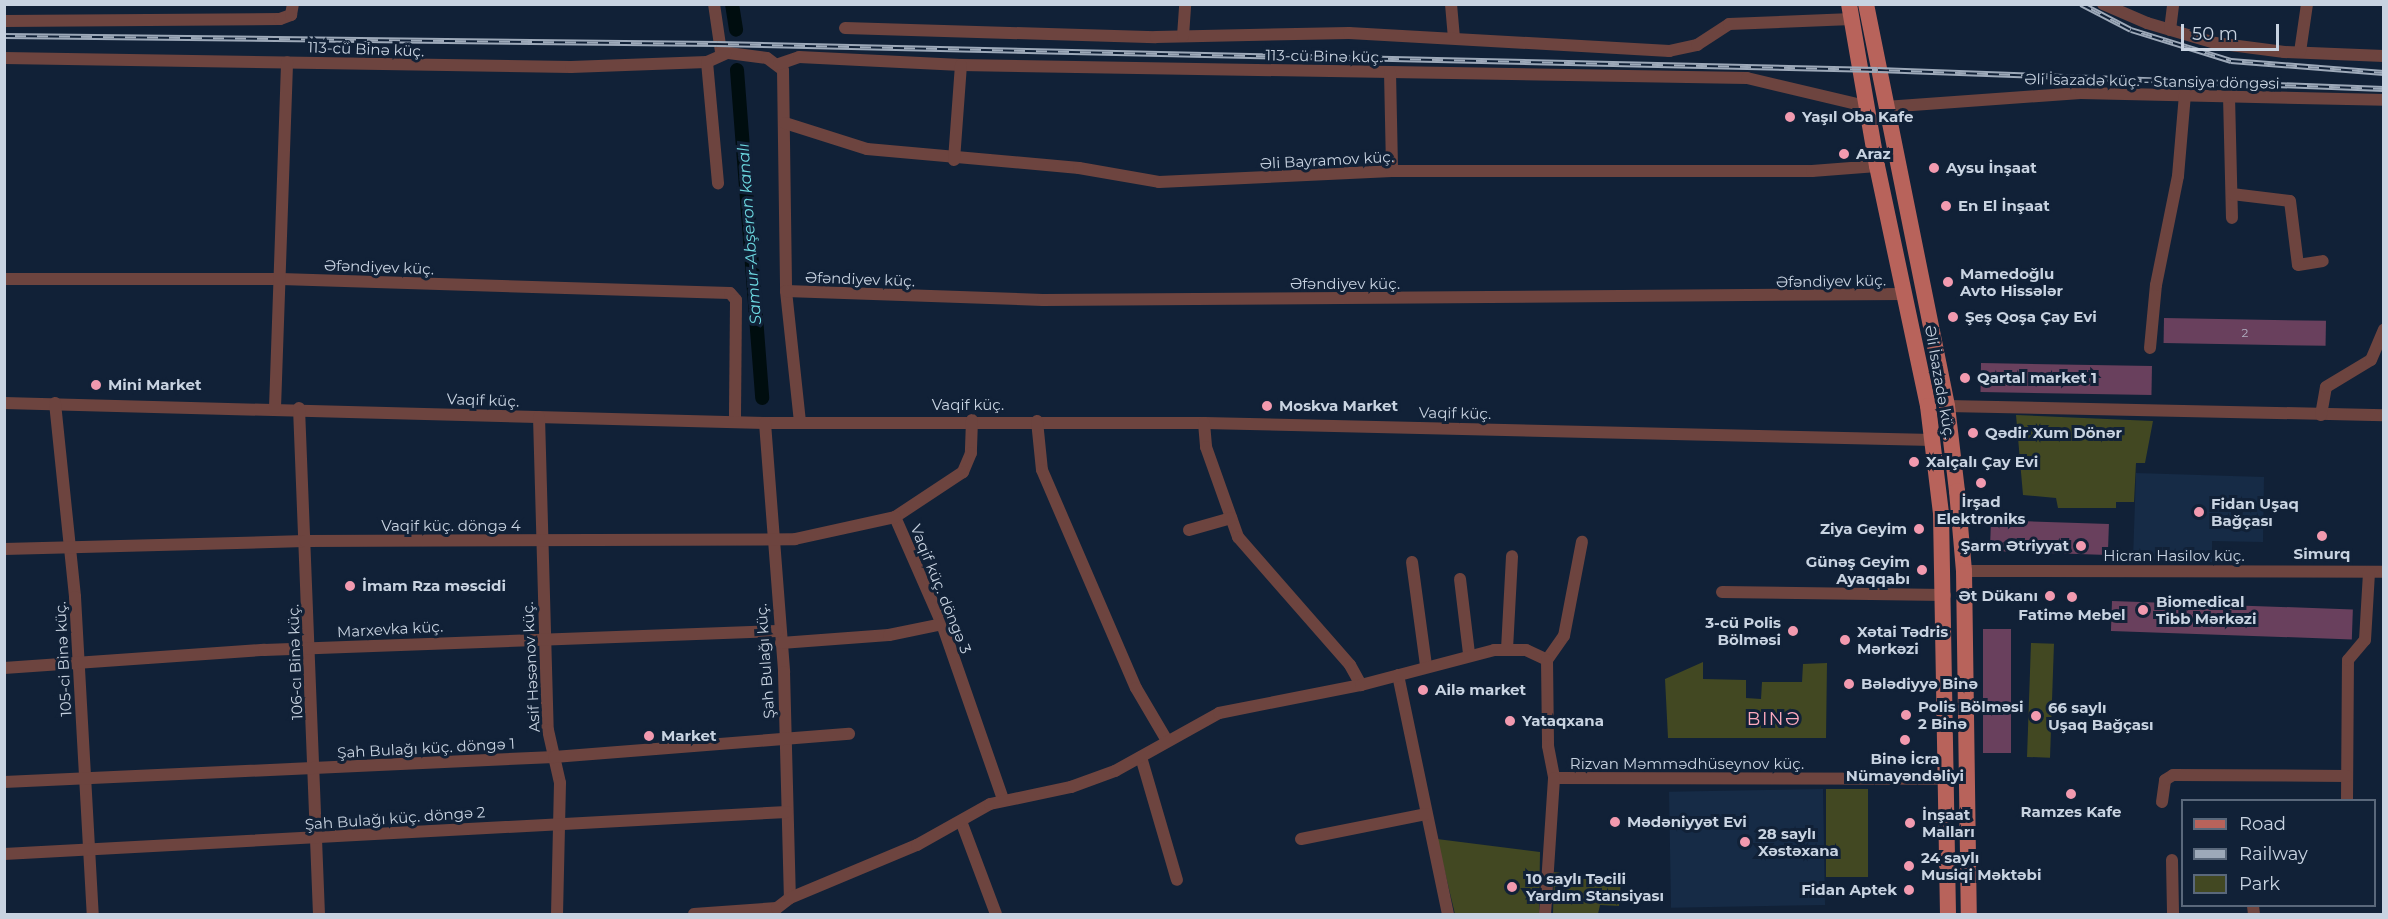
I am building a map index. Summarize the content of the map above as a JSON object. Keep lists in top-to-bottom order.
{
  "streets": {
    "main road": ["Əli İsazadə küç."],
    "street": [
      "113-cü Binə küç.",
      "Əli İsazadə küç. - Stansiya döngəsi",
      "Əli Bayramov küç.",
      "Əfəndiyev küç.",
      "Vaqif küç.",
      "Vaqif küç. döngə 4",
      "Hicran Hasilov küç.",
      "Vaqif küç. döngə 3",
      "Marxevka küç.",
      "105-ci Binə küç.",
      "Şah Bulağı küç.",
      "106-cı Binə küç.",
      "Asif Həsənov küç.",
      "Şah Bulağı küç. döngə 1",
      "Rizvan Məmmədhüseynov küç.",
      "Şah Bulağı küç. döngə 2"
    ]
  },
  "crossings": [
    ["113-cü Binə küç.", "Əli İsazadə küç."],
    ["Əli İsazadə küç. - Stansiya döngəsi", "Əli İsazadə küç."],
    ["Əli Bayramov küç.", "Əli İsazadə küç."],
    ["Əfəndiyev küç.", "Əli İsazadə küç."],
    ["Əfəndiyev küç.", "Vaqif küç."],
    ["Əli İsazadə küç.", "Vaqif küç."],
    ["Əli İsazadə küç.", "Hicran Hasilov küç."],
    ["Əli İsazadə küç.", "Rizvan Məmmədhüseynov küç."],
    ["Vaqif küç.", "Vaqif küç. döngə 3"],
    ["Vaqif küç.", "105-ci Binə küç."],
    ["Vaqif küç.", "Şah Bulağı küç."],
    ["Vaqif küç.", "106-cı Binə küç."],
    ["Vaqif küç.", "Asif Həsənov küç."],
    ["Vaqif küç. döngə 4", "Vaqif küç. döngə 3"],
    ["Vaqif küç. döngə 4", "105-ci Binə küç."],
    ["Vaqif küç. döngə 4", "Şah Bulağı küç."],
    ["Vaqif küç. döngə 4", "106-cı Binə küç."],
    ["Vaqif küç. döngə 4", "Asif Həsənov küç."],
    ["Vaqif küç. döngə 3", "Marxevka küç."],
    ["Marxevka küç.", "105-ci Binə küç."],
    ["Marxevka küç.", "Şah Bulağı küç."],
    ["Marxevka küç.", "106-cı Binə küç."],
    ["Marxevka küç.", "Asif Həsənov küç."],
    ["105-ci Binə küç.", "Şah Bulağı küç. döngə 1"],
    ["105-ci Binə küç.", "Şah Bulağı küç. döngə 2"],
    ["Şah Bulağı küç.", "Şah Bulağı küç. döngə 1"],
    ["Şah Bulağı küç.", "Şah Bulağı küç. döngə 2"],
    ["106-cı Binə küç.", "Şah Bulağı küç. döngə 1"],
    ["106-cı Binə küç.", "Şah Bulağı küç. döngə 2"],
    ["Asif Həsənov küç.", "Şah Bulağı küç. döngə 1"],
    ["Asif Həsənov küç.", "Şah Bulağı küç. döngə 2"]
  ],
  "districts": ["BINƏ"],
  "water": ["Samur-Abşeron kanalı"],
  "places": [
    "Yaşıl Oba Kafe",
    "Araz",
    "Aysu İnşaat",
    "En El İnşaat",
    "Mamedoğlu Avto Hissələr",
    "Şeş Qoşa Çay Evi",
    "Qartal market 1",
    "Mini Market",
    "Moskva Market",
    "Qədir Xum Dönər",
    "Xalçalı Çay Evi",
    "İrşad Elektroniks",
    "Fidan Uşaq Bağçası",
    "Ziya Geyim",
    "Simurq",
    "Şarm Ətriyyat",
    "Günəş Geyim Ayaqqabı",
    "İmam Rza məscidi",
    "Ət Dükanı",
    "Fatimə Mebel",
    "Biomedical Tibb Mərkəzi",
    "3-cü Polis Bölməsi",
    "Xətai Tədris Mərkəzi",
    "Bələdiyyə Binə",
    "Ailә market",
    "Polis Bölməsi 2 Binə",
    "66 saylı Uşaq Bağçası",
    "Yataqxana",
    "Market",
    "Binǝ İcra Nümayəndəliyi",
    "Ramzes Kafe",
    "Mədəniyyət Evi",
    "İnşaat Malları",
    "28 saylı Xəstəxana",
    "24 saylı Musiqi Məktəbi",
    "10 saylı Təcili Yardım Stansiyası",
    "Fidan Aptek"
  ],
  "house_numbers": ["2"],
  "legend": ["Road", "Railway", "Park"],
  "scale_bar": "50 m"
}
